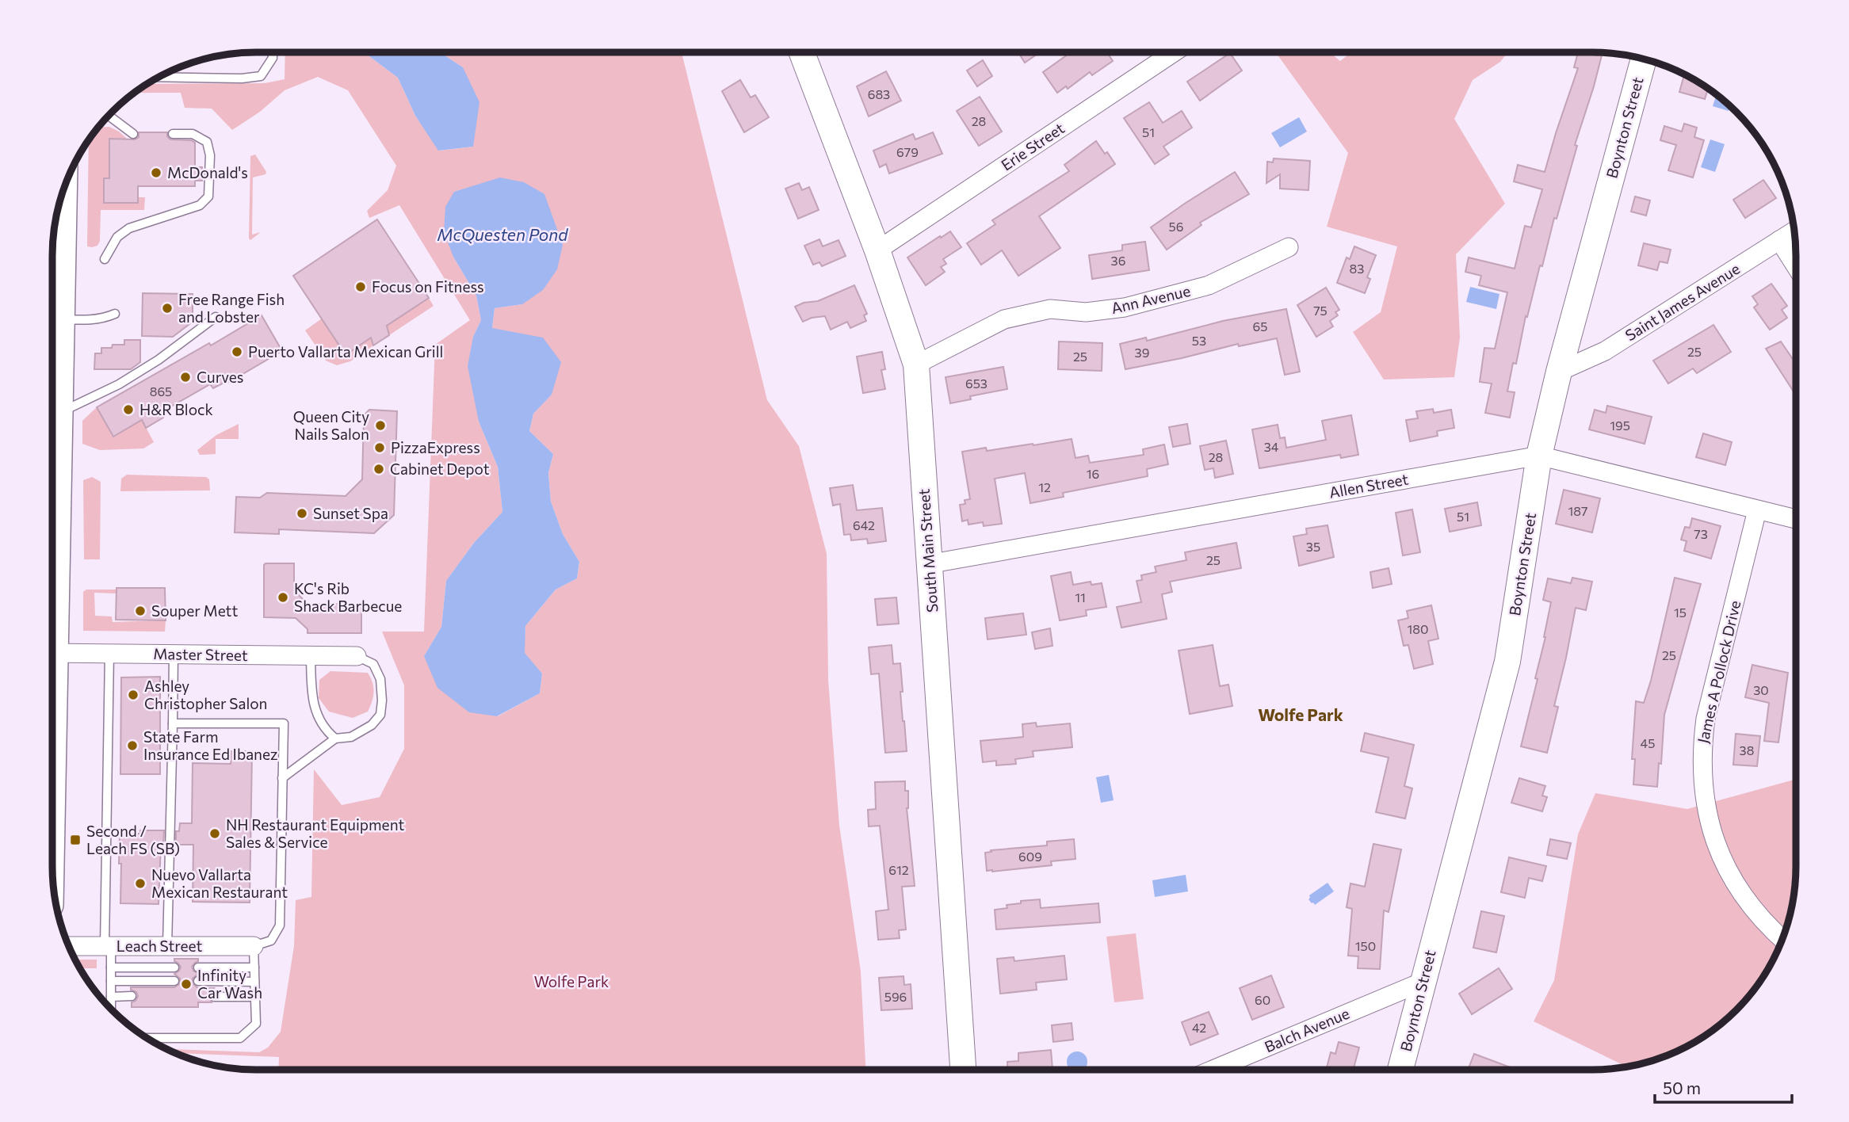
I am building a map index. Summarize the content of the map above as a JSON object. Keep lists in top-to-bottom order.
{
  "streets": {
    "main road": ["Boynton Street", "South Main Street"],
    "street": [
      "Erie Street",
      "Ann Avenue",
      "Saint James Avenue",
      "Allen Street",
      "Master Street",
      "James A Pollock Drive",
      "Leach Street",
      "Balch Avenue"
    ]
  },
  "crossings": [
    ["Boynton Street", "Saint James Avenue"],
    ["Boynton Street", "Allen Street"],
    ["Boynton Street", "Balch Avenue"],
    ["Erie Street", "South Main Street"],
    ["Ann Avenue", "South Main Street"],
    ["Allen Street", "South Main Street"],
    ["Allen Street", "James A Pollock Drive"]
  ],
  "districts": ["Wolfe Park"],
  "water": ["McQuesten Pond"],
  "parks": ["Wolfe Park"],
  "places": {
    "other": [
      "McDonald's",
      "Focus on Fitness",
      "Free Range Fish and Lobster",
      "Puerto Vallarta Mexican Grill",
      "Curves",
      "H&R Block",
      "Queen City Nails Salon",
      "PizzaExpress",
      "Cabinet Depot",
      "Sunset Spa",
      "KC's Rib Shack Barbecue",
      "Souper Mett",
      "Ashley Christopher Salon",
      "State Farm Insurance Ed Ibanez",
      "NH Restaurant Equipment Sales & Service",
      "Nuevo Vallarta Mexican Restaurant",
      "Infinity Car Wash"
    ],
    "transit": ["Second / Leach FS (SB)"]
  },
  "house_numbers": [
    "683",
    "28",
    "51",
    "679",
    "56",
    "36",
    "83",
    "75",
    "65",
    "53",
    "25",
    "39",
    "25",
    "653",
    "865",
    "195",
    "34",
    "28",
    "16",
    "12",
    "187",
    "51",
    "642",
    "73",
    "35",
    "25",
    "11",
    "15",
    "180",
    "25",
    "30",
    "45",
    "38",
    "609",
    "612",
    "150",
    "596",
    "60",
    "42"
  ],
  "scale_bar": "50 m"
}
